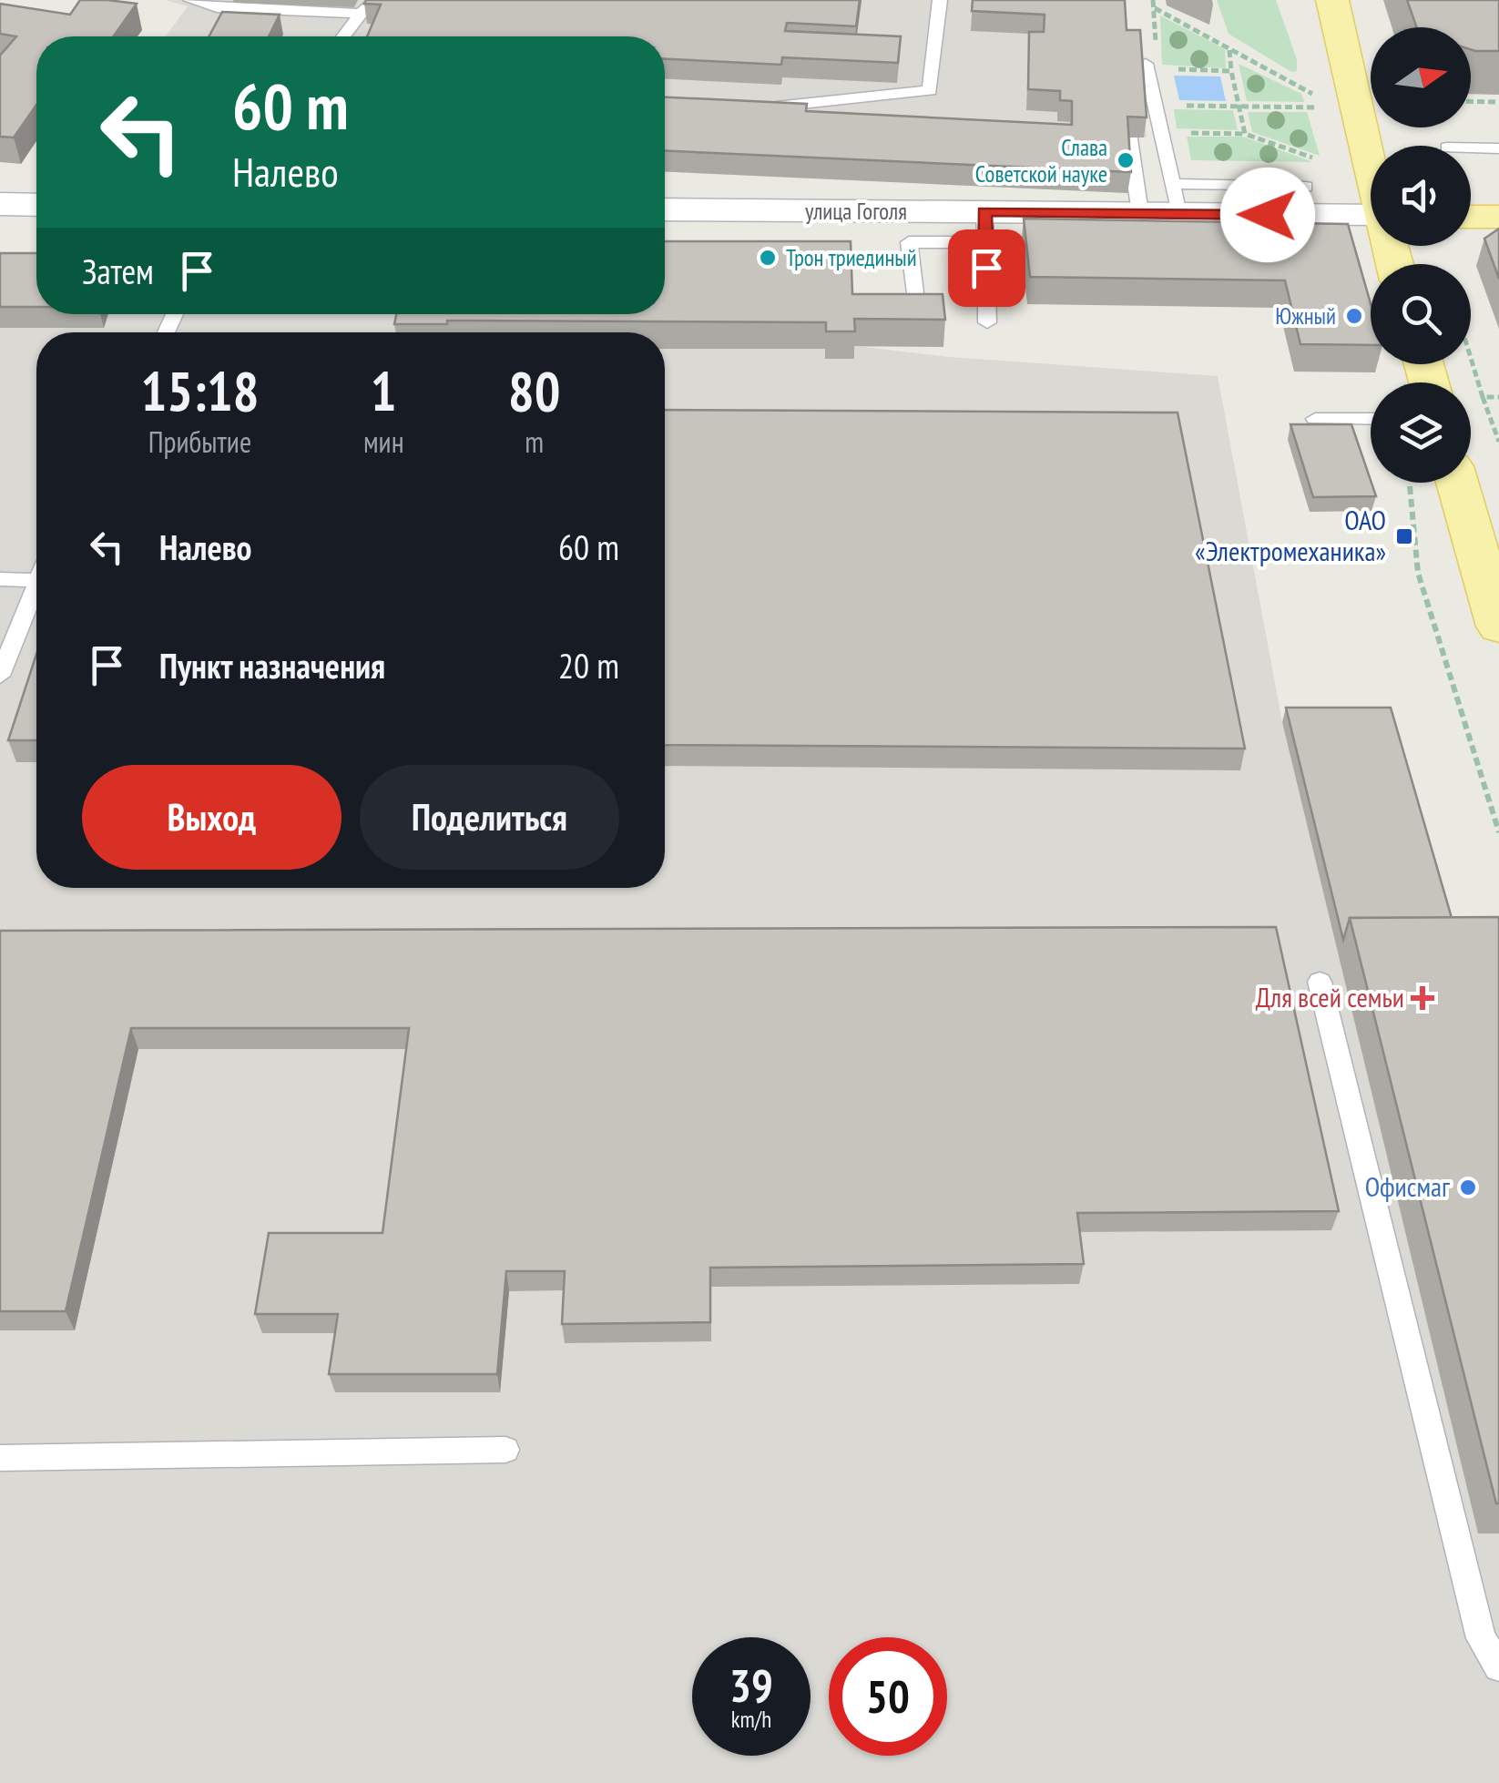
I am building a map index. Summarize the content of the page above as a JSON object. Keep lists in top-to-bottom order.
{
  "streets": {
    "main road": ["улица Гоголя"]
  },
  "places": {
    "other": [
      "Слава Советской науке",
      "Трон триединый",
      "Южный",
      "Офисмаг"
    ],
    "transit": ["ОАО «Электромеханика»"],
    "health": ["Для всей семьи"]
  },
  "north": "right",
  "page": {
    "turn": ["60 m", "Налево"],
    "then": "Затем",
    "eta": [
      "15:18",
      "Прибытие",
      "1",
      "мин",
      "80",
      "m"
    ],
    "list": [
      {
        "name": "Налево",
        "value": "60 m"
      },
      {
        "name": "Пункт назначения",
        "value": "20 m"
      }
    ],
    "buttons": ["Выход", "Поделиться"],
    "speed": "39 km/h",
    "limit": "50"
  }
}
